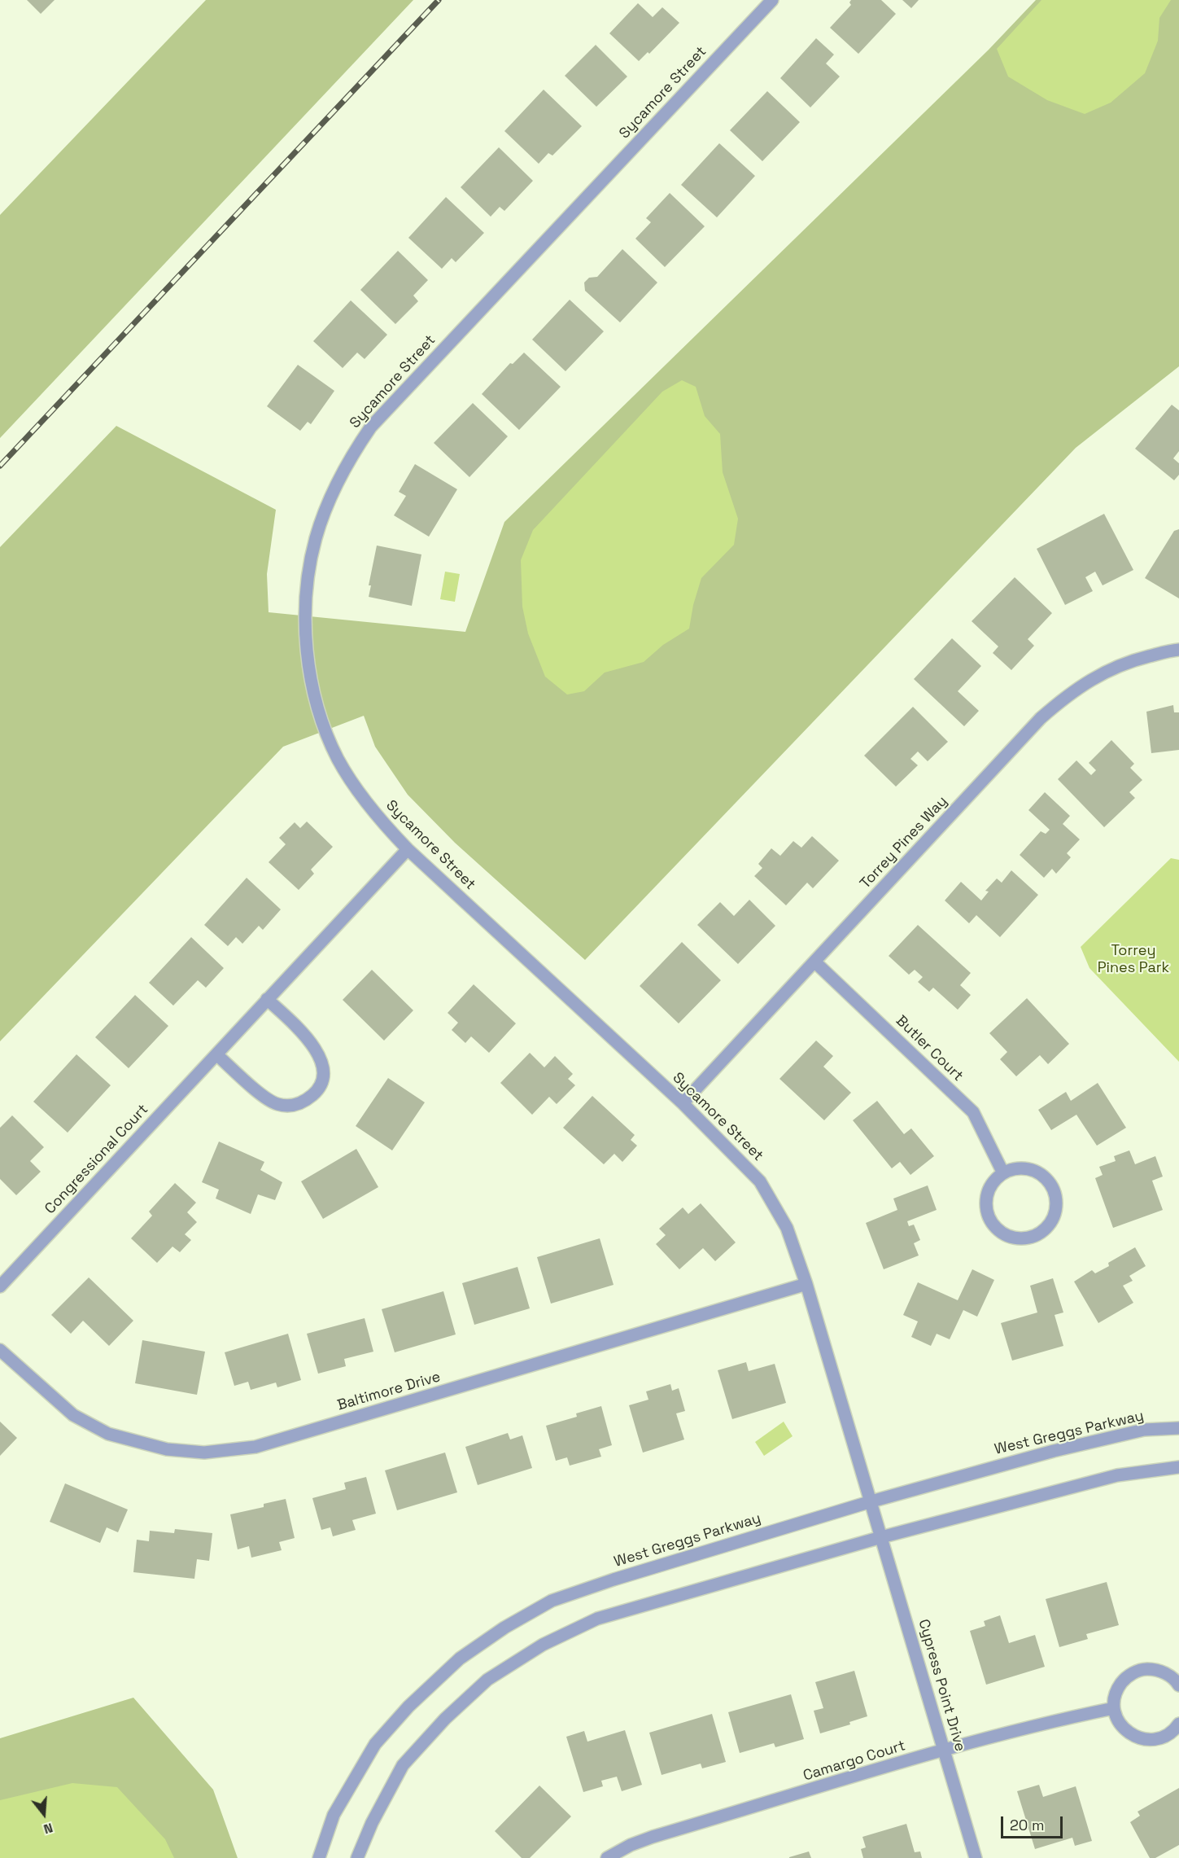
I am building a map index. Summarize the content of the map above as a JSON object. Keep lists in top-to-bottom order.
{
  "streets": {
    "street": [
      "Sycamore Street",
      "Torrey Pines Way",
      "Butler Court",
      "Congressional Court",
      "Baltimore Drive",
      "West Greggs Parkway",
      "Cypress Point Drive",
      "Camargo Court"
    ]
  },
  "crossings": [
    ["Sycamore Street", "Torrey Pines Way"],
    ["Sycamore Street", "Congressional Court"],
    ["Sycamore Street", "Baltimore Drive"],
    ["Sycamore Street", "West Greggs Parkway"],
    ["Sycamore Street", "Cypress Point Drive"],
    ["Torrey Pines Way", "Butler Court"],
    ["Cypress Point Drive", "Camargo Court"]
  ],
  "parks": ["Torrey Pines Park"],
  "scale_bar": "20 m",
  "north": "bottom"
}
